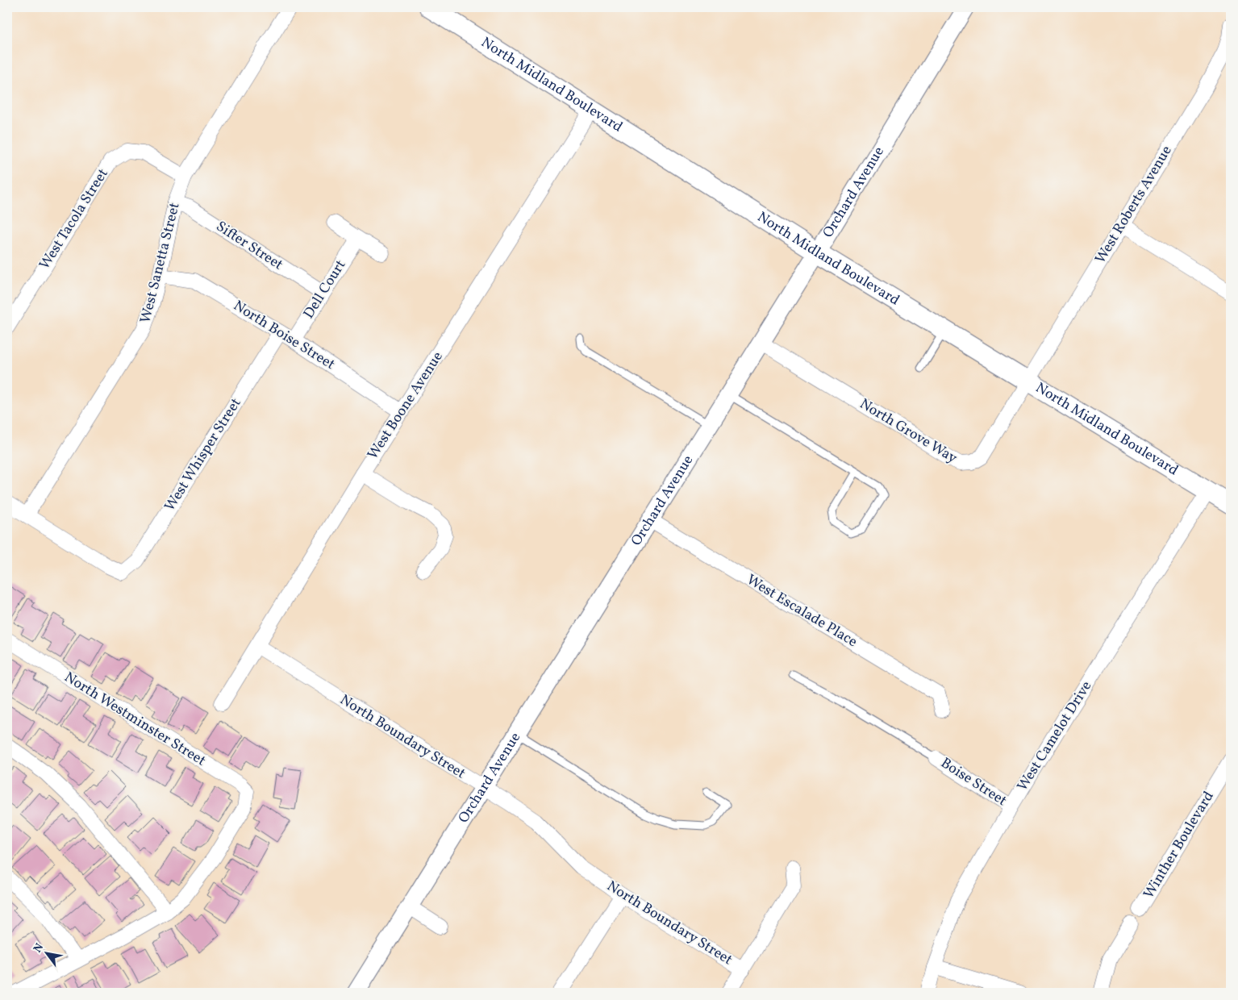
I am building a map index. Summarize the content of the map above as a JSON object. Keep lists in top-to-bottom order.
{
  "streets": {
    "main road": ["North Midland Boulevard"],
    "street": [
      "Orchard Avenue",
      "West Roberts Avenue",
      "West Tacola Street",
      "Sifter Street",
      "West Sanetta Street",
      "Dell Court",
      "North Boise Street",
      "West Boone Avenue",
      "North Grove Way",
      "West Whisper Street",
      "West Escalade Place",
      "North Westminster Street",
      "West Camelot Drive",
      "North Boundary Street",
      "Boise Street",
      "Winther Boulevard"
    ]
  },
  "crossings": [
    ["North Midland Boulevard", "Orchard Avenue"],
    ["North Midland Boulevard", "West Roberts Avenue"],
    ["North Midland Boulevard", "West Boone Avenue"],
    ["North Midland Boulevard", "North Grove Way"],
    ["North Midland Boulevard", "West Camelot Drive"],
    ["Orchard Avenue", "North Grove Way"],
    ["Orchard Avenue", "West Escalade Place"],
    ["Orchard Avenue", "North Boundary Street"],
    ["West Roberts Avenue", "North Grove Way"],
    ["West Tacola Street", "West Sanetta Street"],
    ["Sifter Street", "West Sanetta Street"],
    ["Sifter Street", "Dell Court"],
    ["West Sanetta Street", "North Boise Street"],
    ["West Sanetta Street", "West Whisper Street"],
    ["Dell Court", "North Boise Street"],
    ["North Boise Street", "West Boone Avenue"],
    ["North Boise Street", "West Whisper Street"],
    ["West Boone Avenue", "North Boundary Street"],
    ["West Camelot Drive", "Boise Street"]
  ],
  "north": "top left"
}
